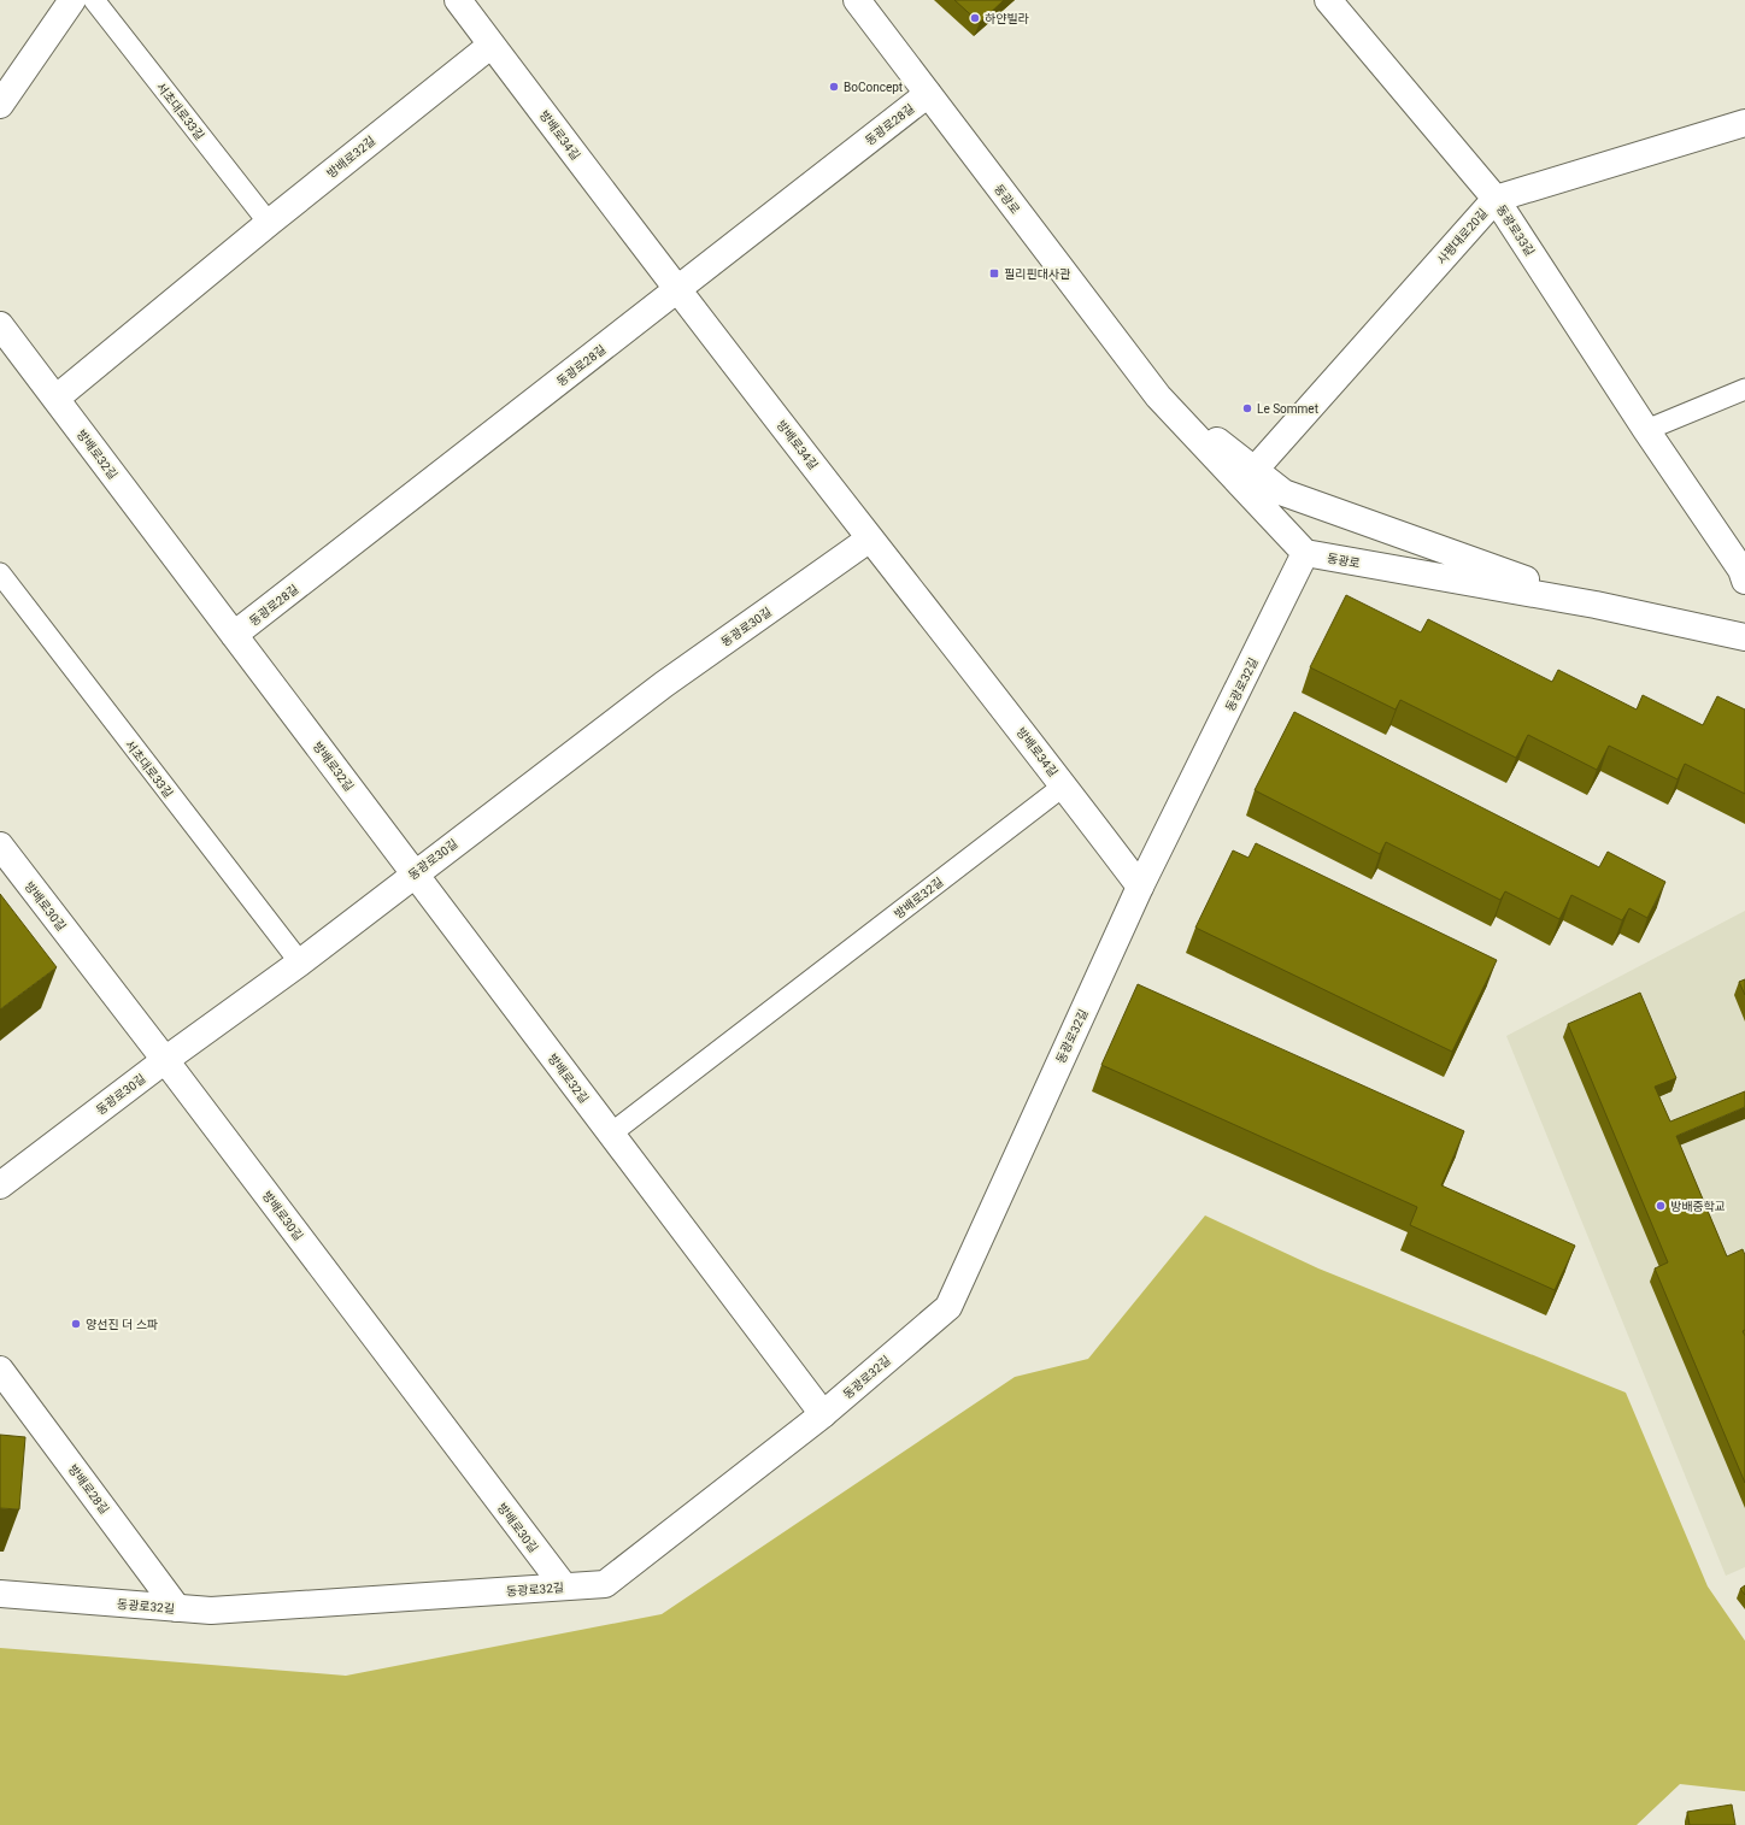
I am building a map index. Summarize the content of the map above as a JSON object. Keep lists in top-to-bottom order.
{
  "streets": {
    "street": [
      "동광로28길",
      "방배로34길",
      "방배로32길",
      "동광로",
      "동광로33길",
      "사평대로20길",
      "동광로30길",
      "동광로32길",
      "방배로30길",
      "방배로28길"
    ],
    "lane": ["서초대로33길"]
  },
  "crossings": [
    ["서초대로33길", "방배로32길"],
    ["서초대로33길", "동광로30길"],
    ["동광로28길", "방배로34길"],
    ["동광로28길", "방배로32길"],
    ["동광로28길", "동광로"],
    ["방배로34길", "방배로32길"],
    ["방배로34길", "동광로30길"],
    ["방배로34길", "동광로32길"],
    ["방배로32길", "동광로30길"],
    ["방배로32길", "동광로32길"],
    ["동광로", "사평대로20길"],
    ["동광로", "동광로32길"],
    ["동광로33길", "사평대로20길"],
    ["동광로30길", "방배로30길"],
    ["동광로32길", "방배로30길"],
    ["동광로32길", "방배로28길"]
  ],
  "places": {
    "other": [
      "하얀빌라",
      "BoConcept",
      "Le Sommet",
      "방배중학교",
      "양선진 더 스파"
    ],
    "transit": ["필리핀대사관"]
  }
}
